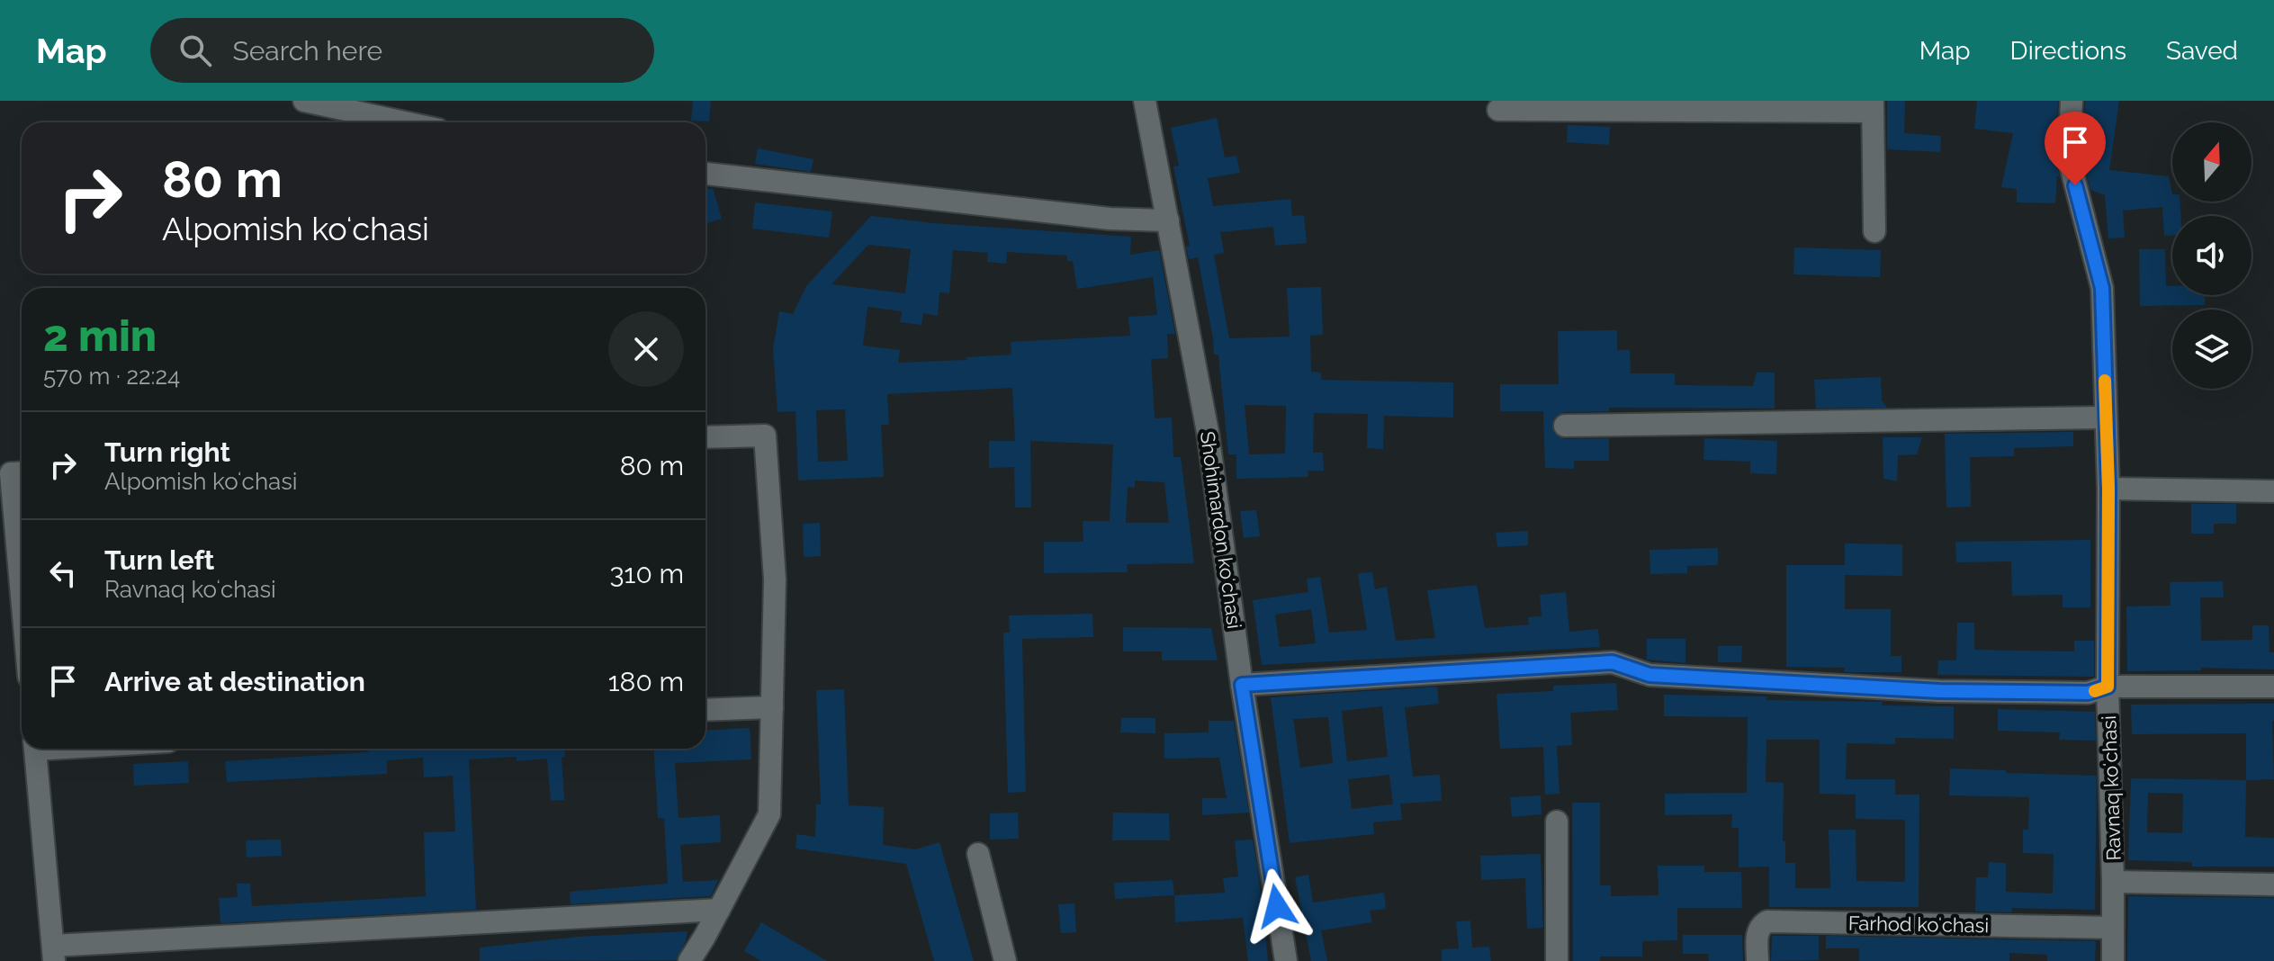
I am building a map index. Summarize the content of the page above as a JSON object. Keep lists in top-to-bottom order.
{
  "streets": {
    "street": ["Shohimardon koʻchasi", "Ravnaq koʻchasi", "Farhod koʻchasi"]
  },
  "crossings": [
    ["Ravnaq koʻchasi", "Farhod koʻchasi"]
  ],
  "north": "top",
  "page": {
    "header": "Map",
    "search": "Search here",
    "nav": ["Map", "Directions", "Saved"],
    "turn": ["80 m", "Alpomish koʻchasi"],
    "heading": ["2 min", "570 m · 22:24"],
    "list": [
      {
        "name": "Turn right",
        "note": "Alpomish koʻchasi",
        "value": "80 m"
      },
      {
        "name": "Turn left",
        "note": "Ravnaq koʻchasi",
        "value": "310 m"
      },
      {
        "name": "Arrive at destination",
        "value": "180 m"
      }
    ]
  }
}
